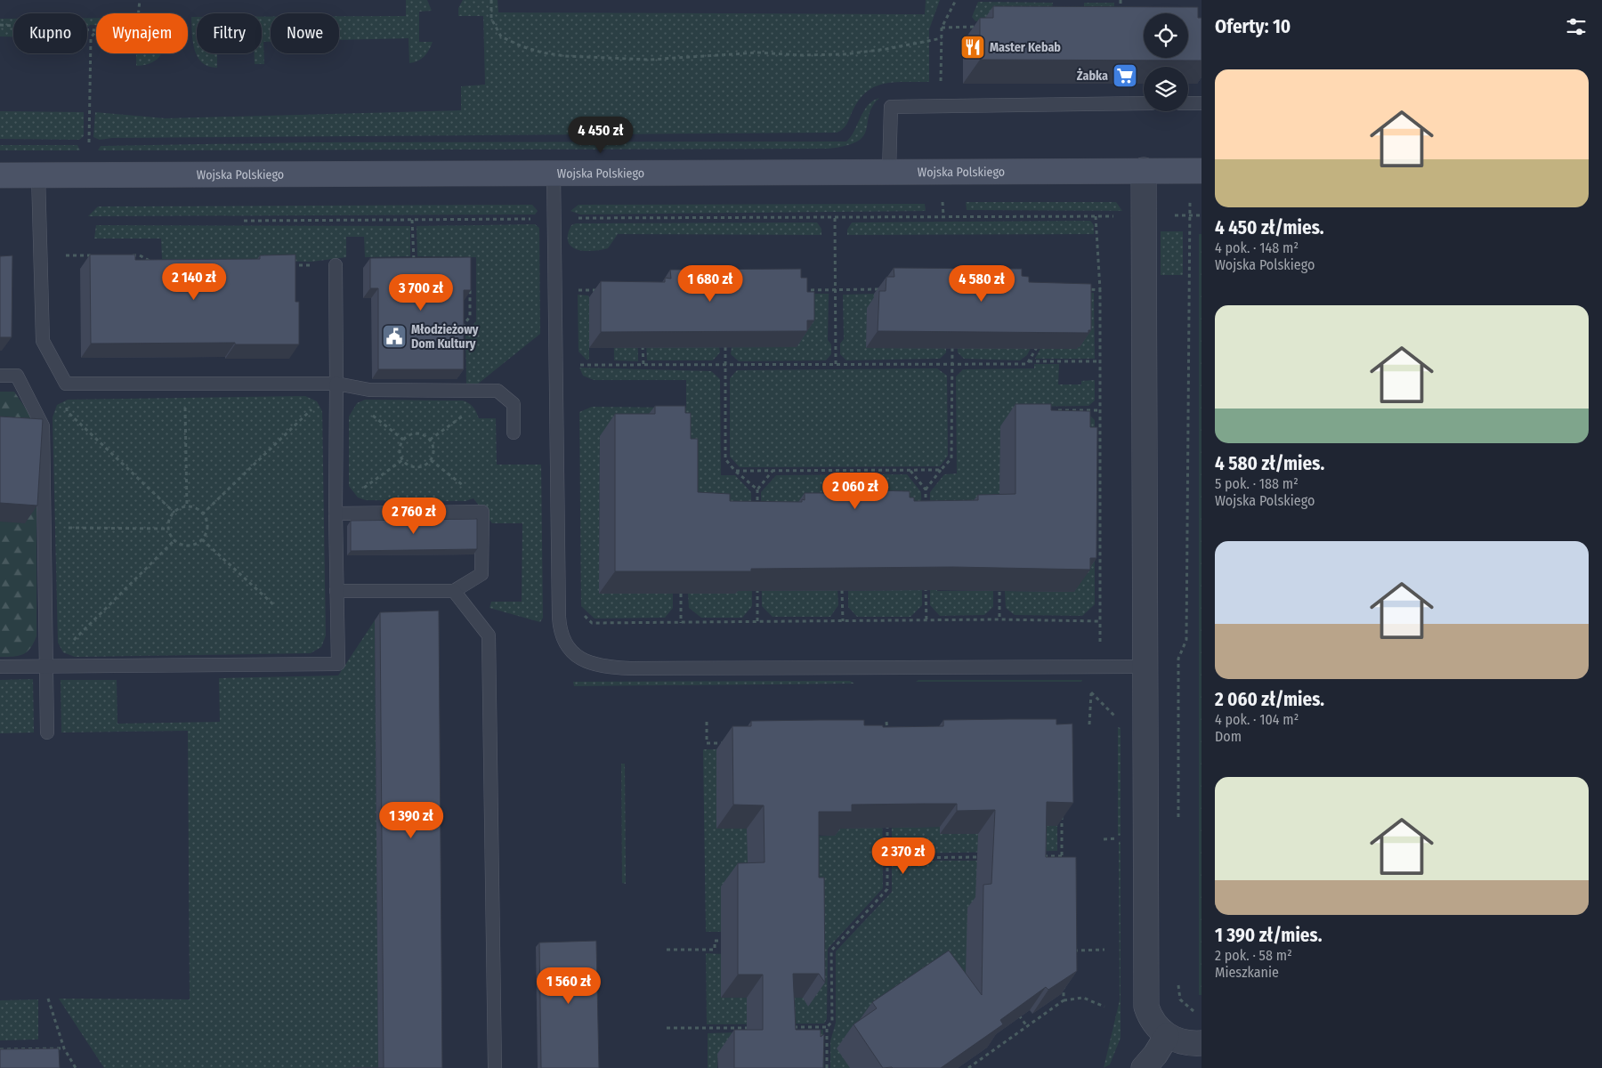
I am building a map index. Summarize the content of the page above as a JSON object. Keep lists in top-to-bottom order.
{
  "streets": {
    "main road": ["Wojska Polskiego"]
  },
  "places": {
    "restaurant": ["Master Kebab"],
    "supermarket": ["Żabka"],
    "public building": ["Młodzieżowy Dom Kultury"]
  },
  "page": {
    "heading": "Oferty: 10",
    "chip": [
      "Kupno",
      "Wynajem",
      "Filtry",
      "Nowe"
    ],
    "list": [
      {
        "name": "4 450 zł/mies.",
        "note": "4 pok. · 148 m² · Wojska Polskiego"
      },
      {
        "name": "4 580 zł/mies.",
        "note": "5 pok. · 188 m² · Wojska Polskiego"
      },
      {
        "name": "2 060 zł/mies.",
        "note": "4 pok. · 104 m² · Dom"
      },
      {
        "name": "1 390 zł/mies.",
        "note": "2 pok. · 58 m² · Mieszkanie"
      }
    ],
    "price": [
      "4 450 zł",
      "2 140 zł",
      "1 680 zł",
      "4 580 zł",
      "3 700 zł",
      "2 060 zł",
      "2 760 zł",
      "1 390 zł",
      "2 370 zł",
      "1 560 zł"
    ]
  }
}
